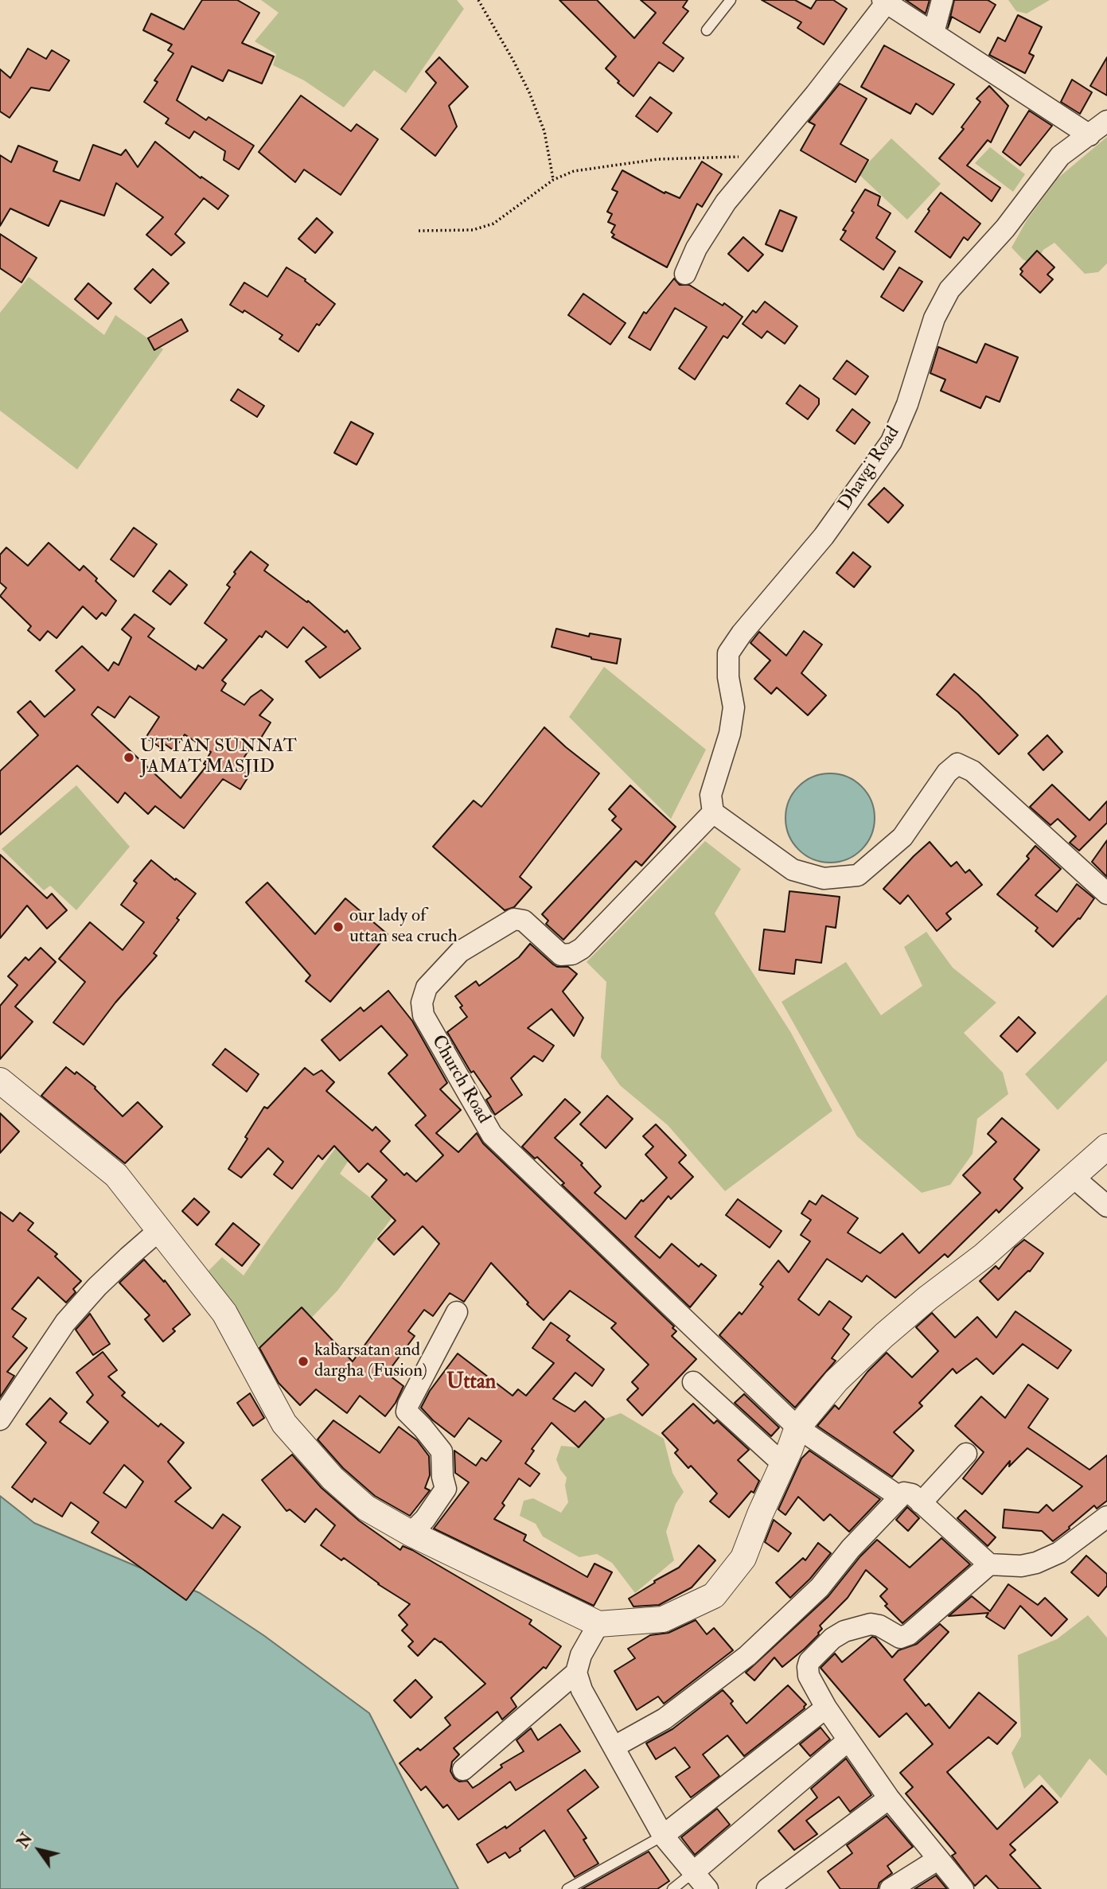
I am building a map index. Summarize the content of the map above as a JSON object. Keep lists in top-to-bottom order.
{
  "streets": {
    "street": ["Dhavgi Road", "Church Road"]
  },
  "crossings": [
    ["Dhavgi Road", "Church Road"]
  ],
  "districts": ["Uttan"],
  "places": ["UTTAN SUNNAT JAMAT MASJID", "our lady of uttan sea cruch", "kabarsatan and dargha (Fusion)"],
  "north": "top left"
}
